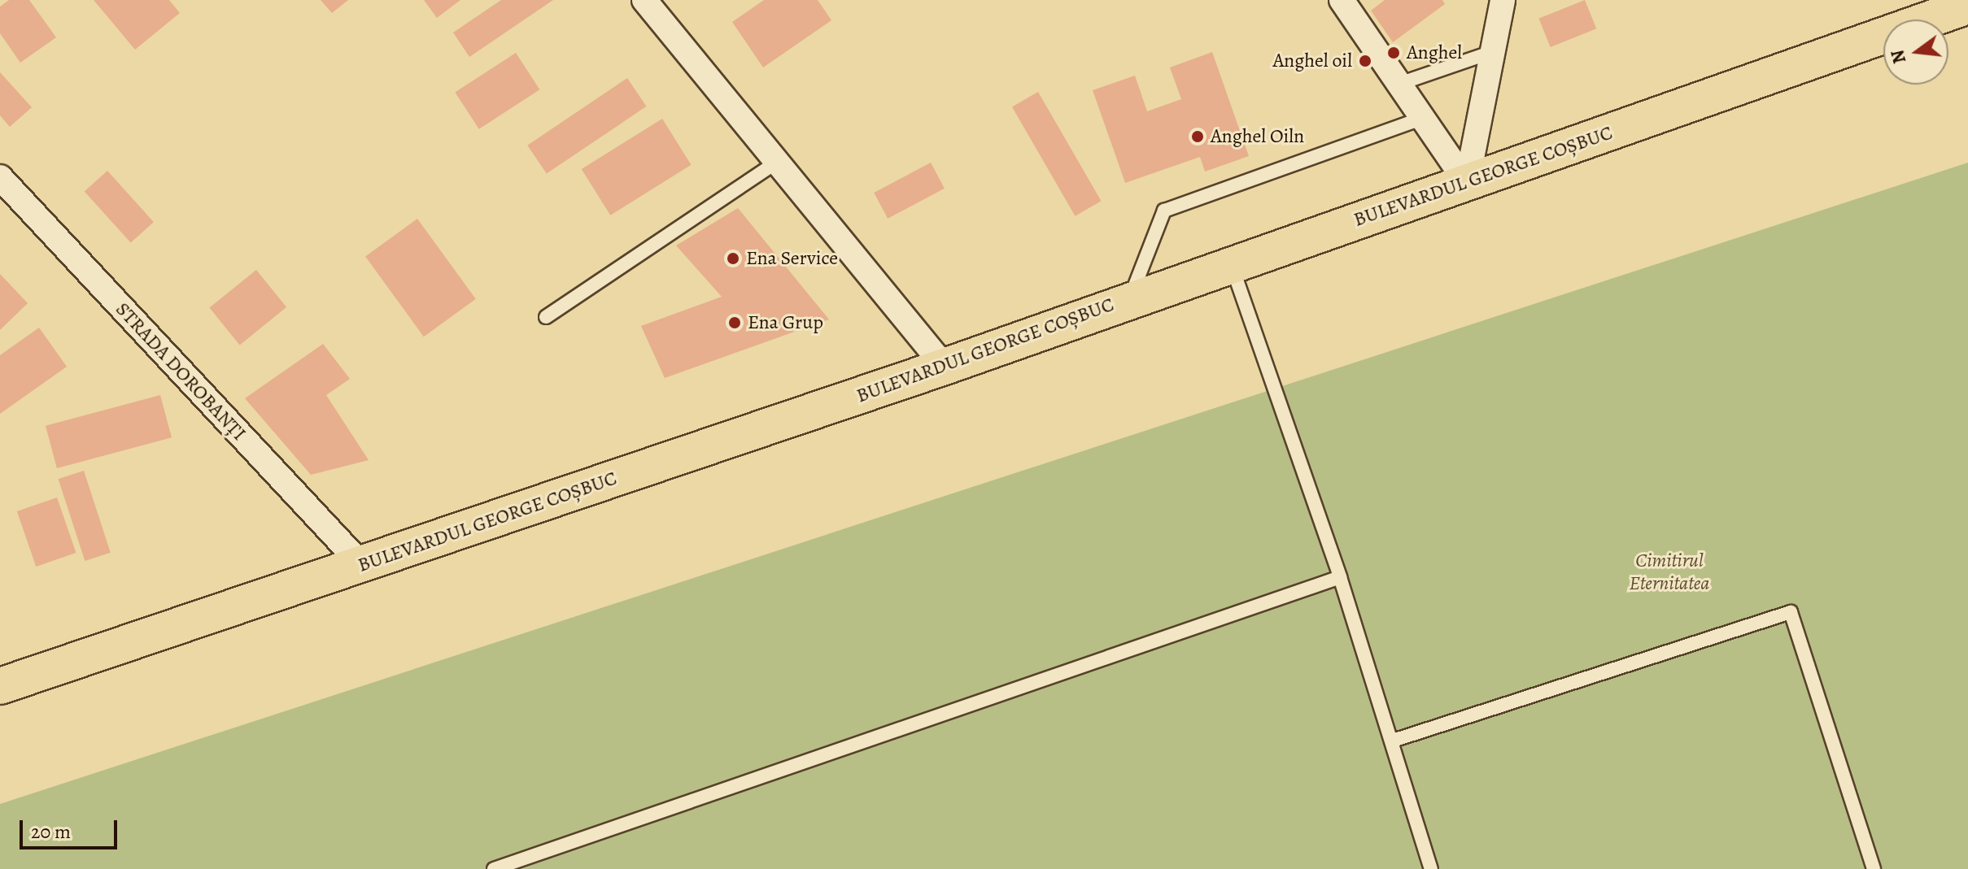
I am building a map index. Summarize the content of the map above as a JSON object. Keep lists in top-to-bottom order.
{
  "streets": {
    "main road": ["BULEVARDUL GEORGE COȘBUC"],
    "street": ["STRADA DOROBANȚI"]
  },
  "crossings": [
    ["BULEVARDUL GEORGE COȘBUC", "STRADA DOROBANȚI"]
  ],
  "parks": ["Cimitirul Eternitatea"],
  "places": [
    "Anghel",
    "Anghel oil",
    "Anghel Oiln",
    "Ena Service",
    "Ena Grup"
  ],
  "scale_bar": "20 m",
  "north": "left"
}
